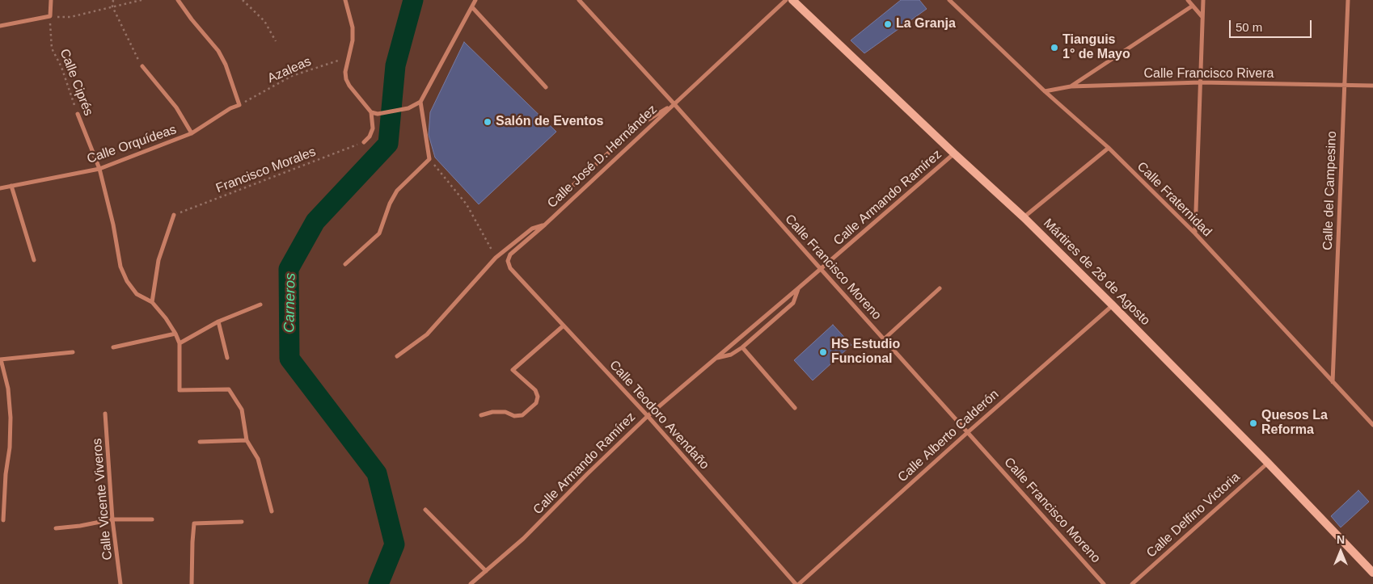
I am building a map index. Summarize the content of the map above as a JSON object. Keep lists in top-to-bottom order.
{
  "streets": {
    "main road": ["Mártires de 28 de Agosto"],
    "street": [
      "Calle Francisco Rivera",
      "Calle Ciprés",
      "Calle Orquídeas",
      "Calle José D. Hernández",
      "Calle del Campesino",
      "Calle Armando Ramírez",
      "Calle Fraternidad",
      "Calle Francisco Moreno",
      "Calle Teodoro Avendaño",
      "Calle Alberto Calderón",
      "Calle Vicente Viveros",
      "Calle Delfino Victoria"
    ],
    "path": ["Azaleas", "Francisco Morales"]
  },
  "crossings": [
    ["Azaleas", "Calle Orquídeas"],
    ["Calle Francisco Rivera", "Calle del Campesino"],
    ["Calle Francisco Rivera", "Calle Fraternidad"],
    ["Calle Ciprés", "Calle Orquídeas"],
    ["Calle José D. Hernández", "Calle Francisco Moreno"],
    ["Calle José D. Hernández", "Calle Teodoro Avendaño"],
    ["Calle del Campesino", "Calle Fraternidad"],
    ["Calle Armando Ramírez", "Calle Francisco Moreno"],
    ["Calle Armando Ramírez", "Mártires de 28 de Agosto"],
    ["Calle Armando Ramírez", "Calle Teodoro Avendaño"],
    ["Calle Francisco Moreno", "Calle Alberto Calderón"],
    ["Mártires de 28 de Agosto", "Calle Alberto Calderón"],
    ["Mártires de 28 de Agosto", "Calle Delfino Victoria"]
  ],
  "water": ["Carneros"],
  "places": [
    "La Granja",
    "Tianguis 1° de Mayo",
    "Salón de Eventos",
    "HS Estudio Funcional",
    "Quesos La Reforma"
  ],
  "scale_bar": "50 m",
  "north": "top"
}
